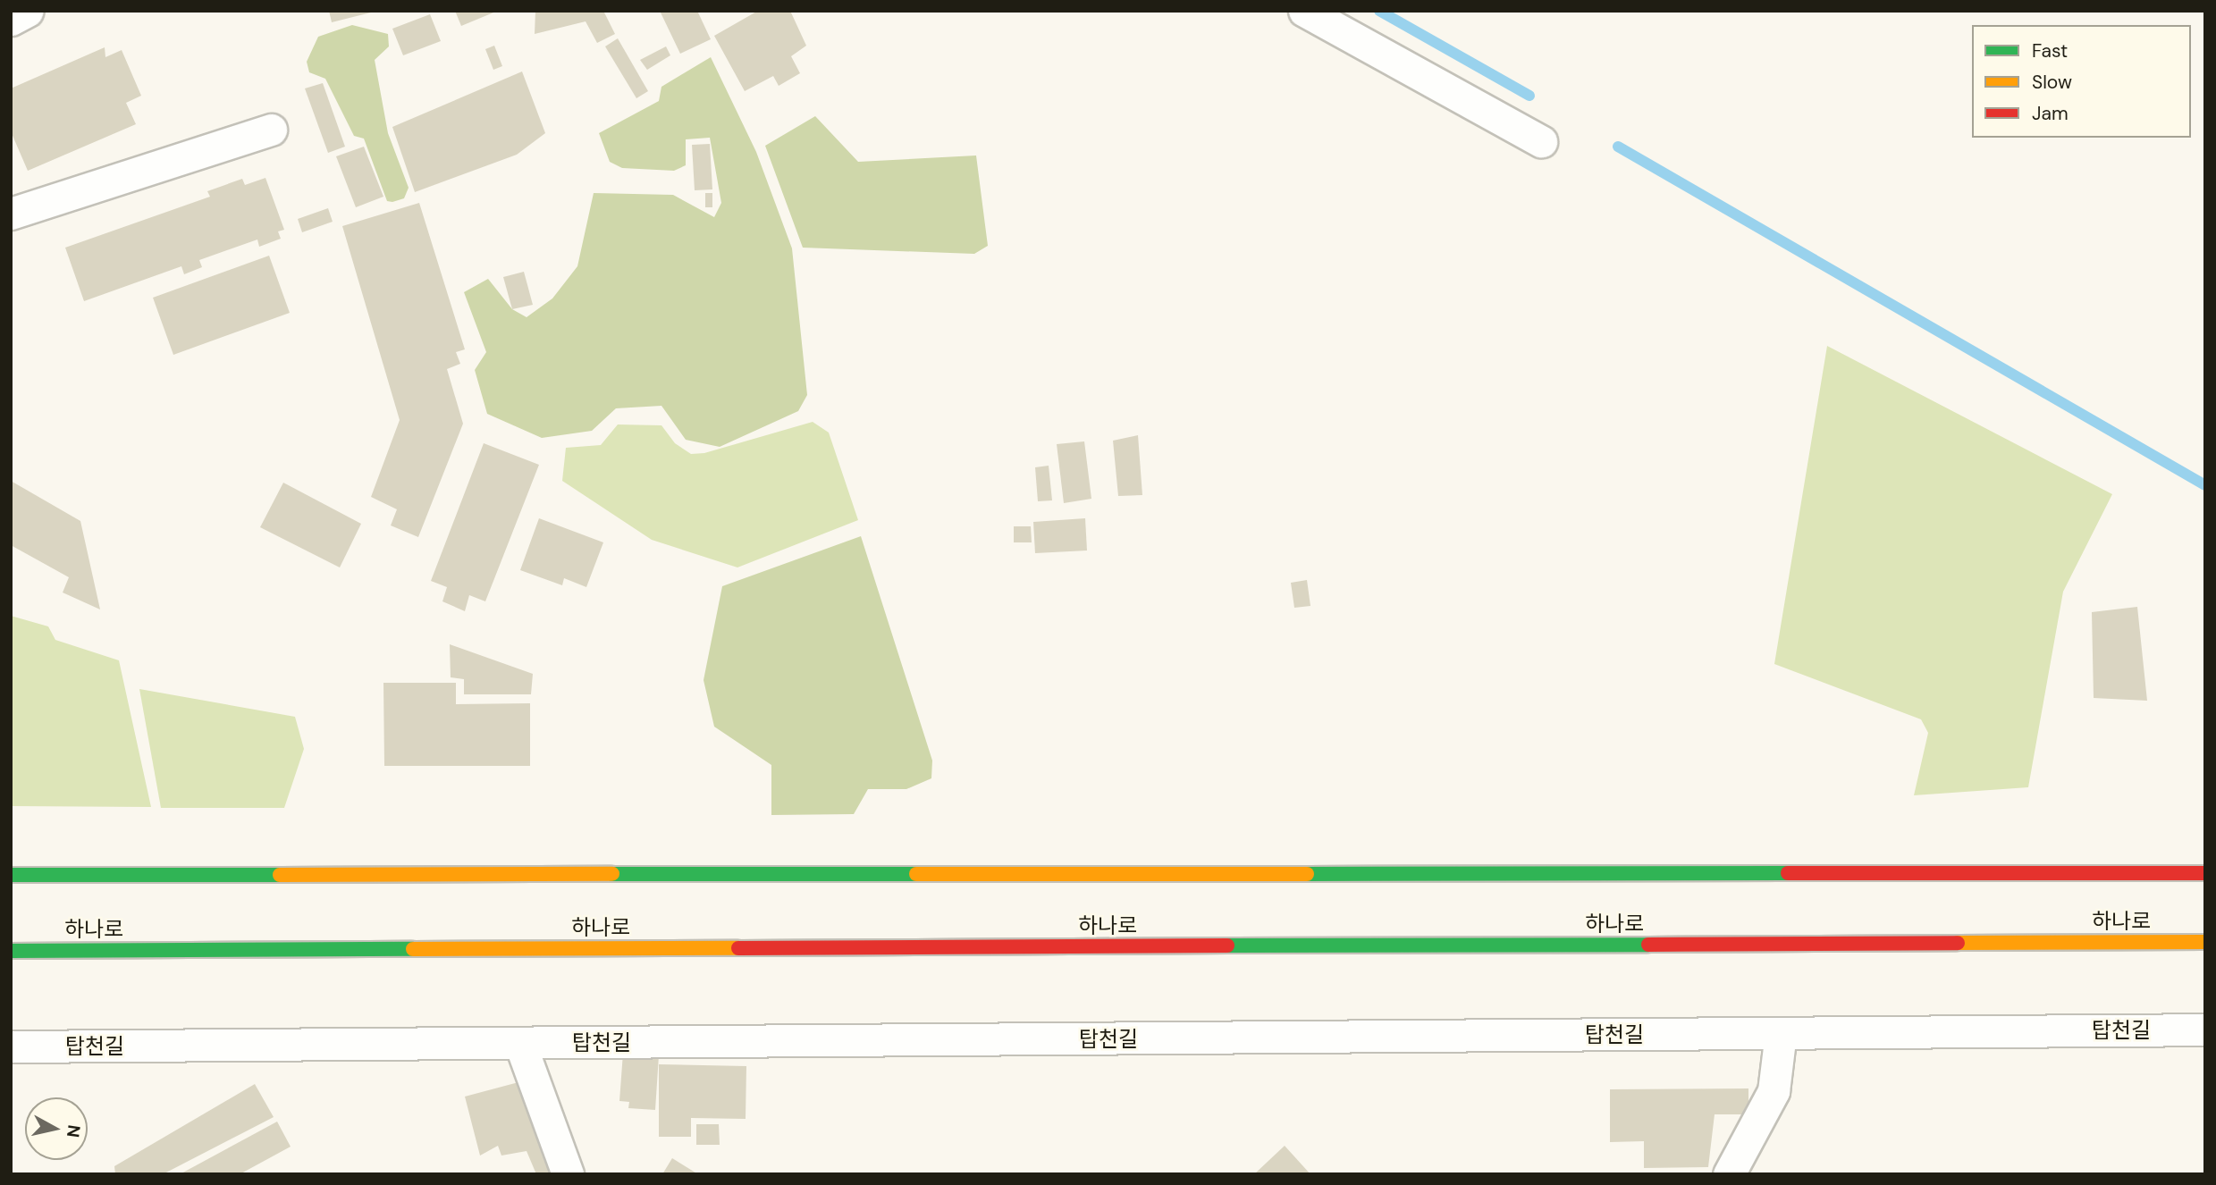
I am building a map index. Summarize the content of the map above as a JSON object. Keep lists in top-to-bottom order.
{
  "streets": {
    "street": ["하나로", "탑천길"]
  },
  "legend": ["Fast", "Slow", "Jam"],
  "north": "right"
}
